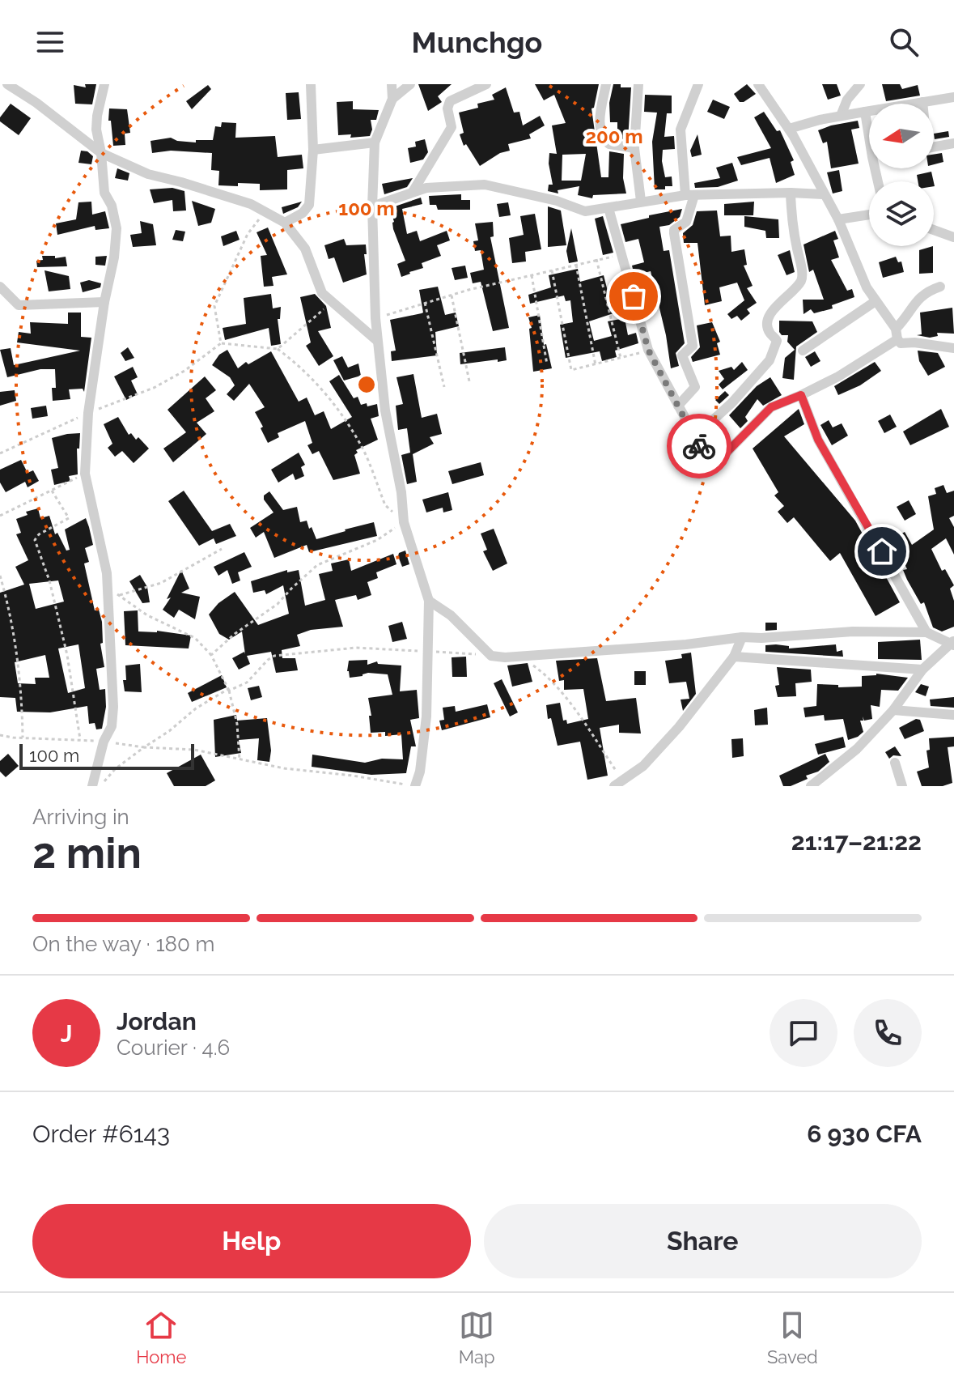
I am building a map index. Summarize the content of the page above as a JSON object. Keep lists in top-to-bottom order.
{
  "scale_bar": "100 m",
  "north": "left",
  "page": {
    "header": "Munchgo",
    "scale": "100 m",
    "heading": ["2 min", "Arriving in", "21:17–21:22"],
    "panel": [
      "Jordan",
      "Courier · 4.6",
      "Order #6143",
      "6 930 CFA"
    ],
    "bar": "On the way · 180 m",
    "round": "J",
    "buttons": ["Help", "Share"],
    "tabs": ["Home", "Map", "Saved"]
  },
  "rings": ["200 m", "100 m"]
}
